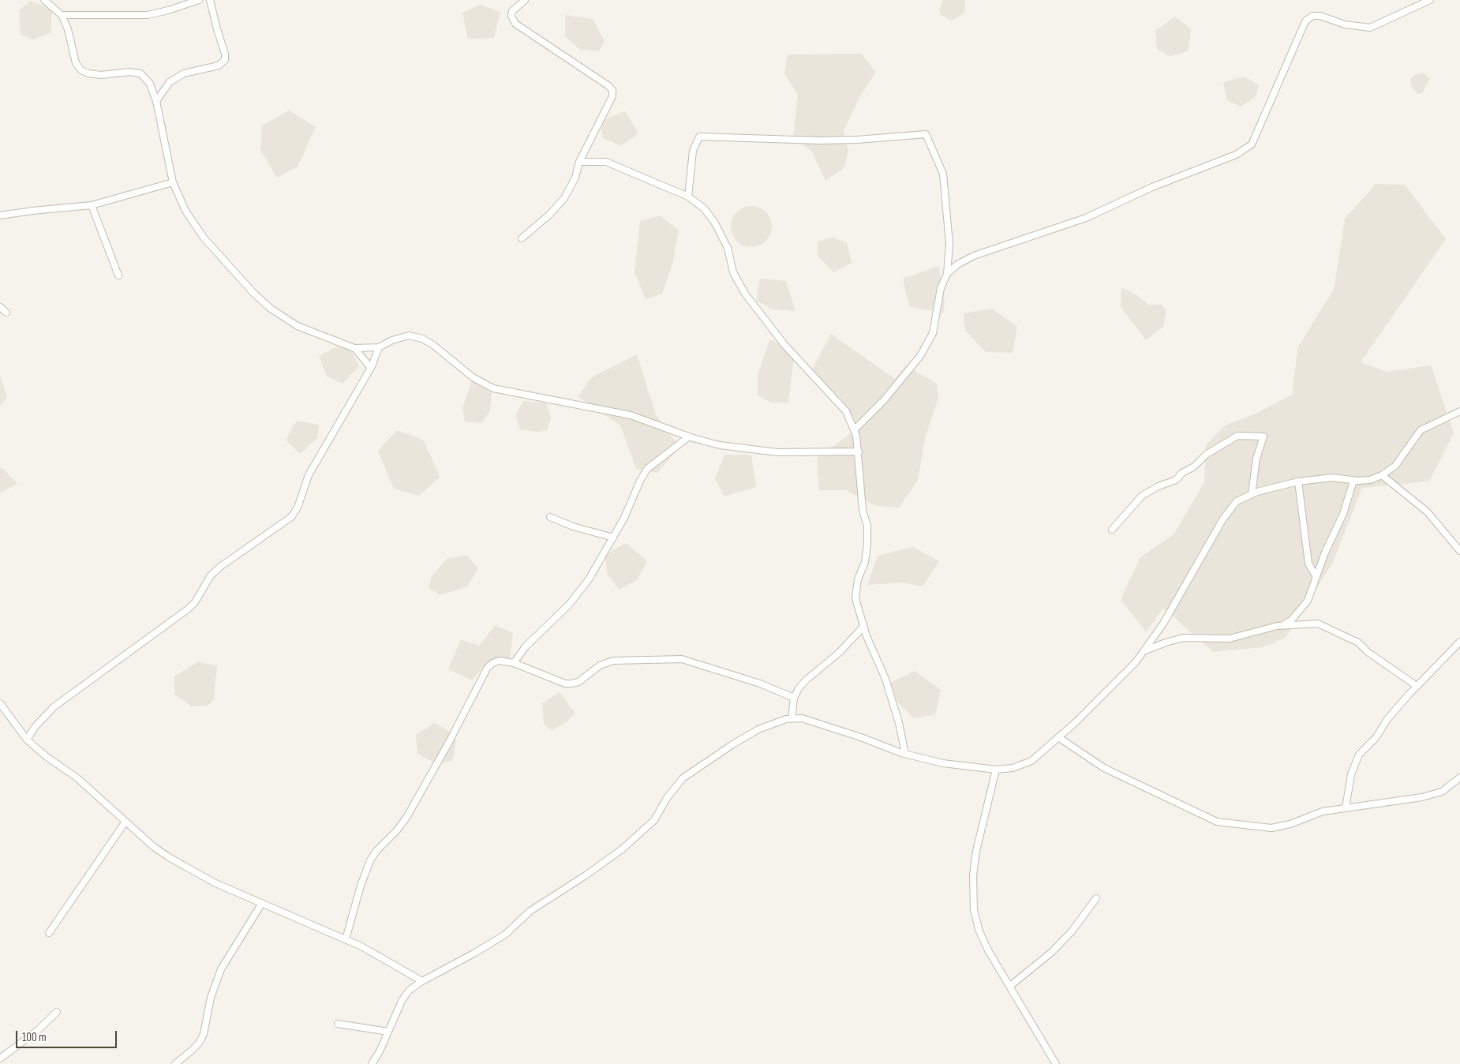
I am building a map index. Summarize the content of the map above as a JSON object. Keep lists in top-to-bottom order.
{
  "scale_bar": "100 m"
}
